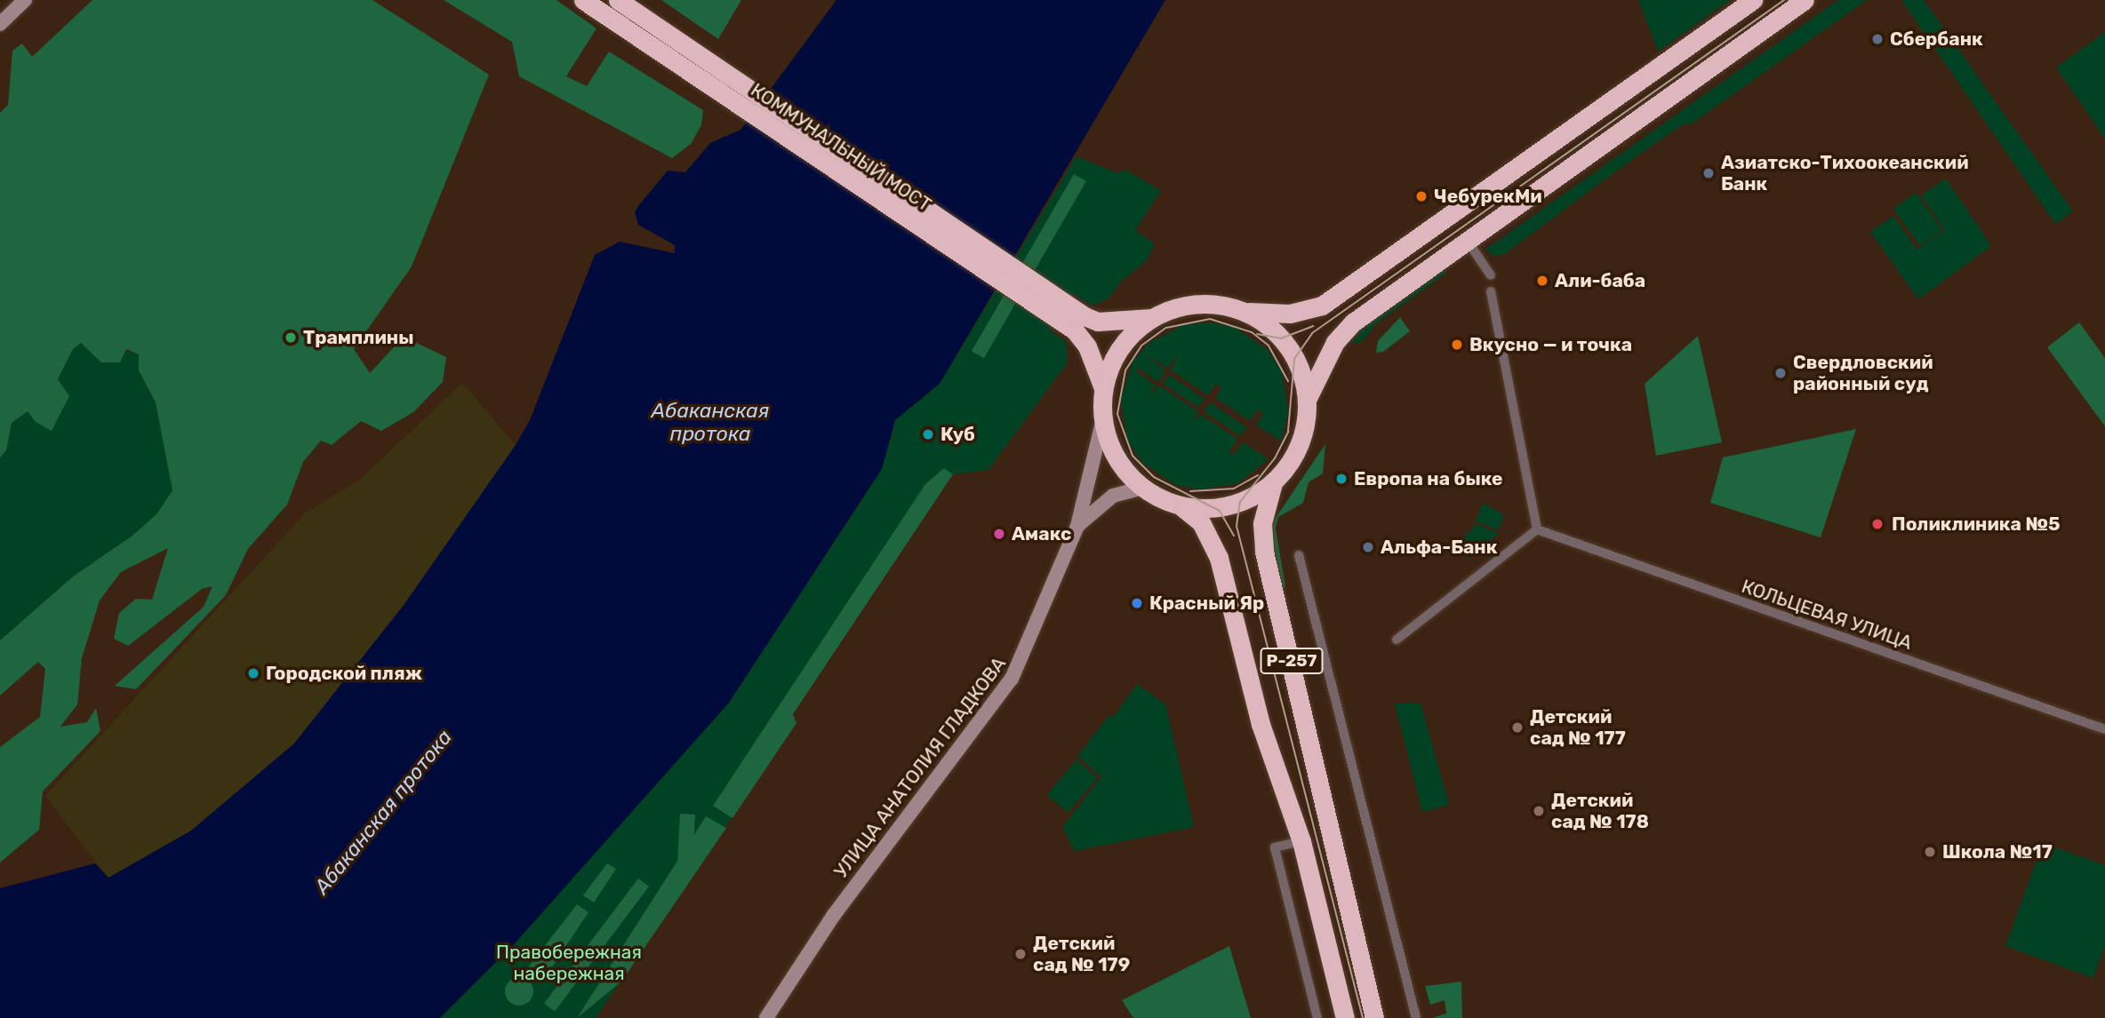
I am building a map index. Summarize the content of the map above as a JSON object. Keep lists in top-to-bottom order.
{
  "streets": {
    "highway": ["КОММУНАЛЬНЫЙ МОСТ", "Р-257"],
    "main road": ["УЛИЦА АНАТОЛИЯ ГЛАДКОВА"],
    "street": ["КОЛЬЦЕВАЯ УЛИЦА"]
  },
  "crossings": [
    ["Р-257", "УЛИЦА АНАТОЛИЯ ГЛАДКОВА"]
  ],
  "water": ["Абаканская протока"],
  "parks": ["Правобережная набережная"],
  "places": [
    "Сбербанк",
    "Азиатско-Тихоокеанский Банк",
    "ЧебурекМи",
    "Али-баба",
    "Трамплины",
    "Вкусно — и точка",
    "Свердловский районный суд",
    "Куб",
    "Европа на быке",
    "Поликлиника №5",
    "Амакс",
    "Альфа-Банк",
    "Красный Яр",
    "Городской пляж",
    "Детский сад № 177",
    "Детский сад № 178",
    "Школа №17",
    "Детский сад № 179"
  ]
}
